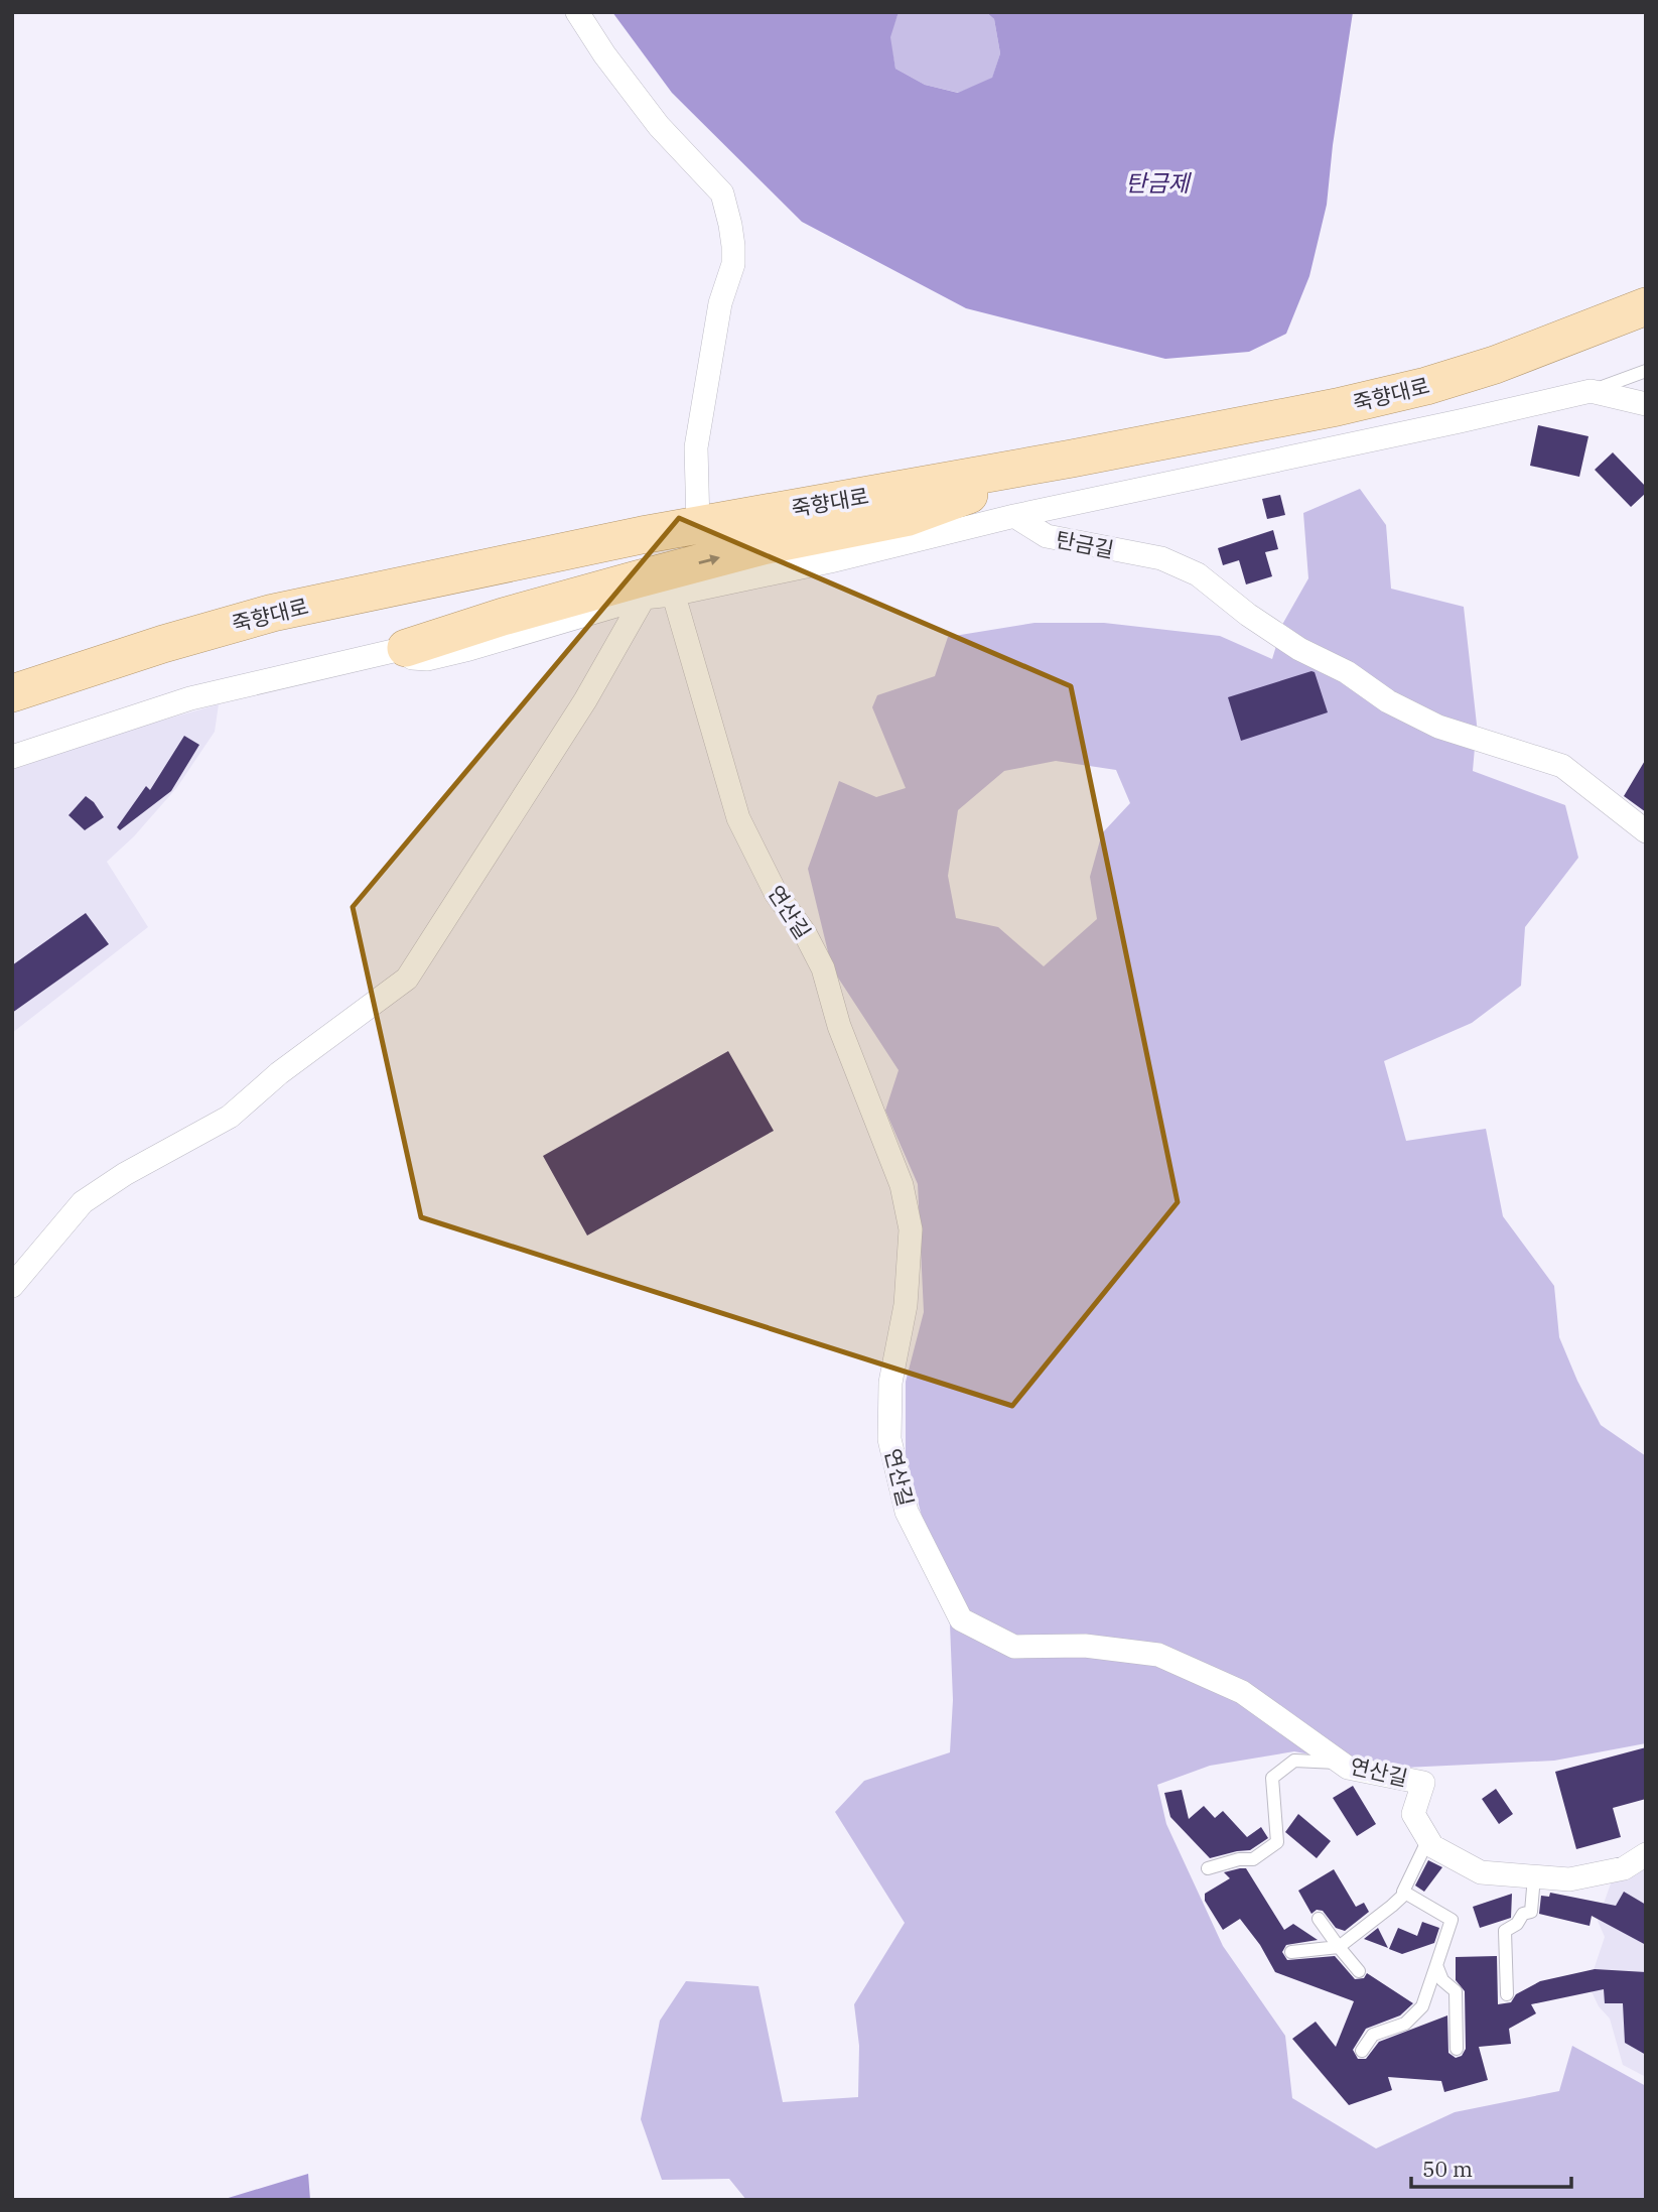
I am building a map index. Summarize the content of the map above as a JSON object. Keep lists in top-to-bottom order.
{
  "streets": {
    "main road": ["죽향대로"],
    "street": ["탄금길", "연산길"]
  },
  "water": ["탄금제"],
  "scale_bar": "50 m"
}
